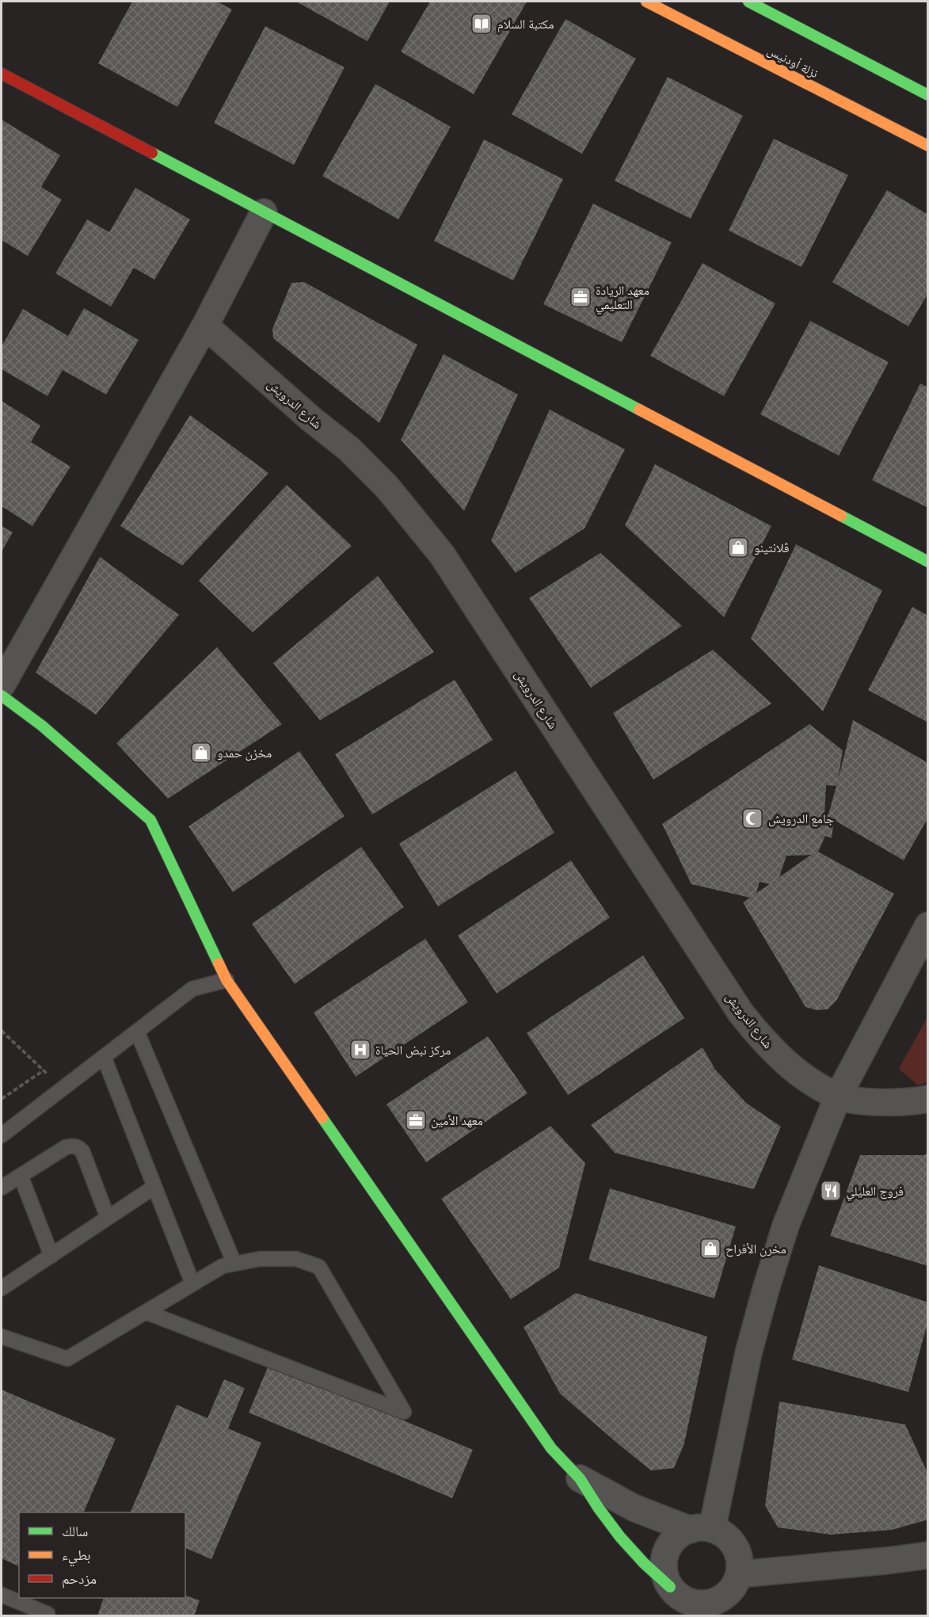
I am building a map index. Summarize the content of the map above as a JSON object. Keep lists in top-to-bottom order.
{
  "streets": {
    "street": ["نزلة أودنيس", "شارع الدرويش"]
  },
  "places": {
    "library": ["مكتبة السلام"],
    "office": ["معهد الريادة التعليمي", "معهد الأمين"],
    "shop": ["ڤلانتينو", "مخزن حمدو", "مخرن الأفراح"],
    "mosque": ["جامع الدرويش"],
    "hospital": ["مركز نبض الحياة"],
    "restaurant": ["فروج العليلي"]
  },
  "legend": ["سالك", "بطيء", "مزدحم"]
}
